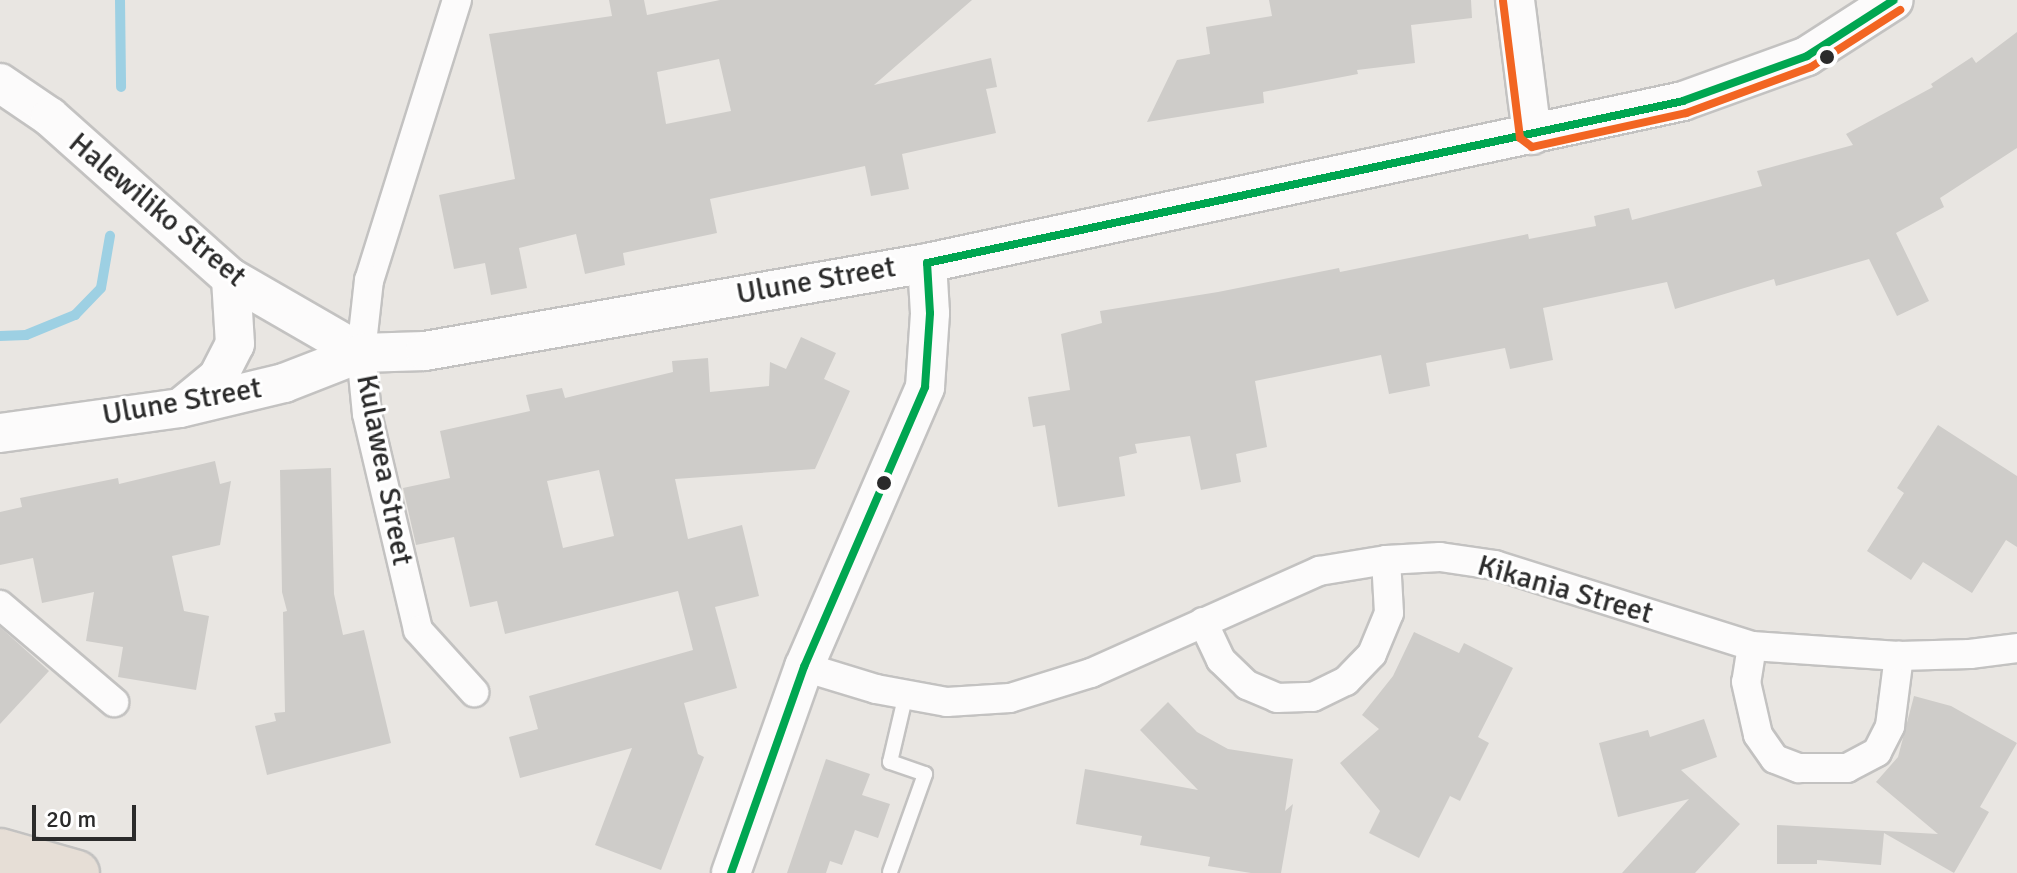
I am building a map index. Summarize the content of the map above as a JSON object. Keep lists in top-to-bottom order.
{
  "streets": {
    "street": [
      "Halewiliko Street",
      "Ulune Street",
      "Kulawea Street",
      "Kikania Street"
    ]
  },
  "crossings": [
    ["Halewiliko Street", "Ulune Street"],
    ["Halewiliko Street", "Kulawea Street"],
    ["Ulune Street", "Kulawea Street"]
  ],
  "scale_bar": "20 m"
}
